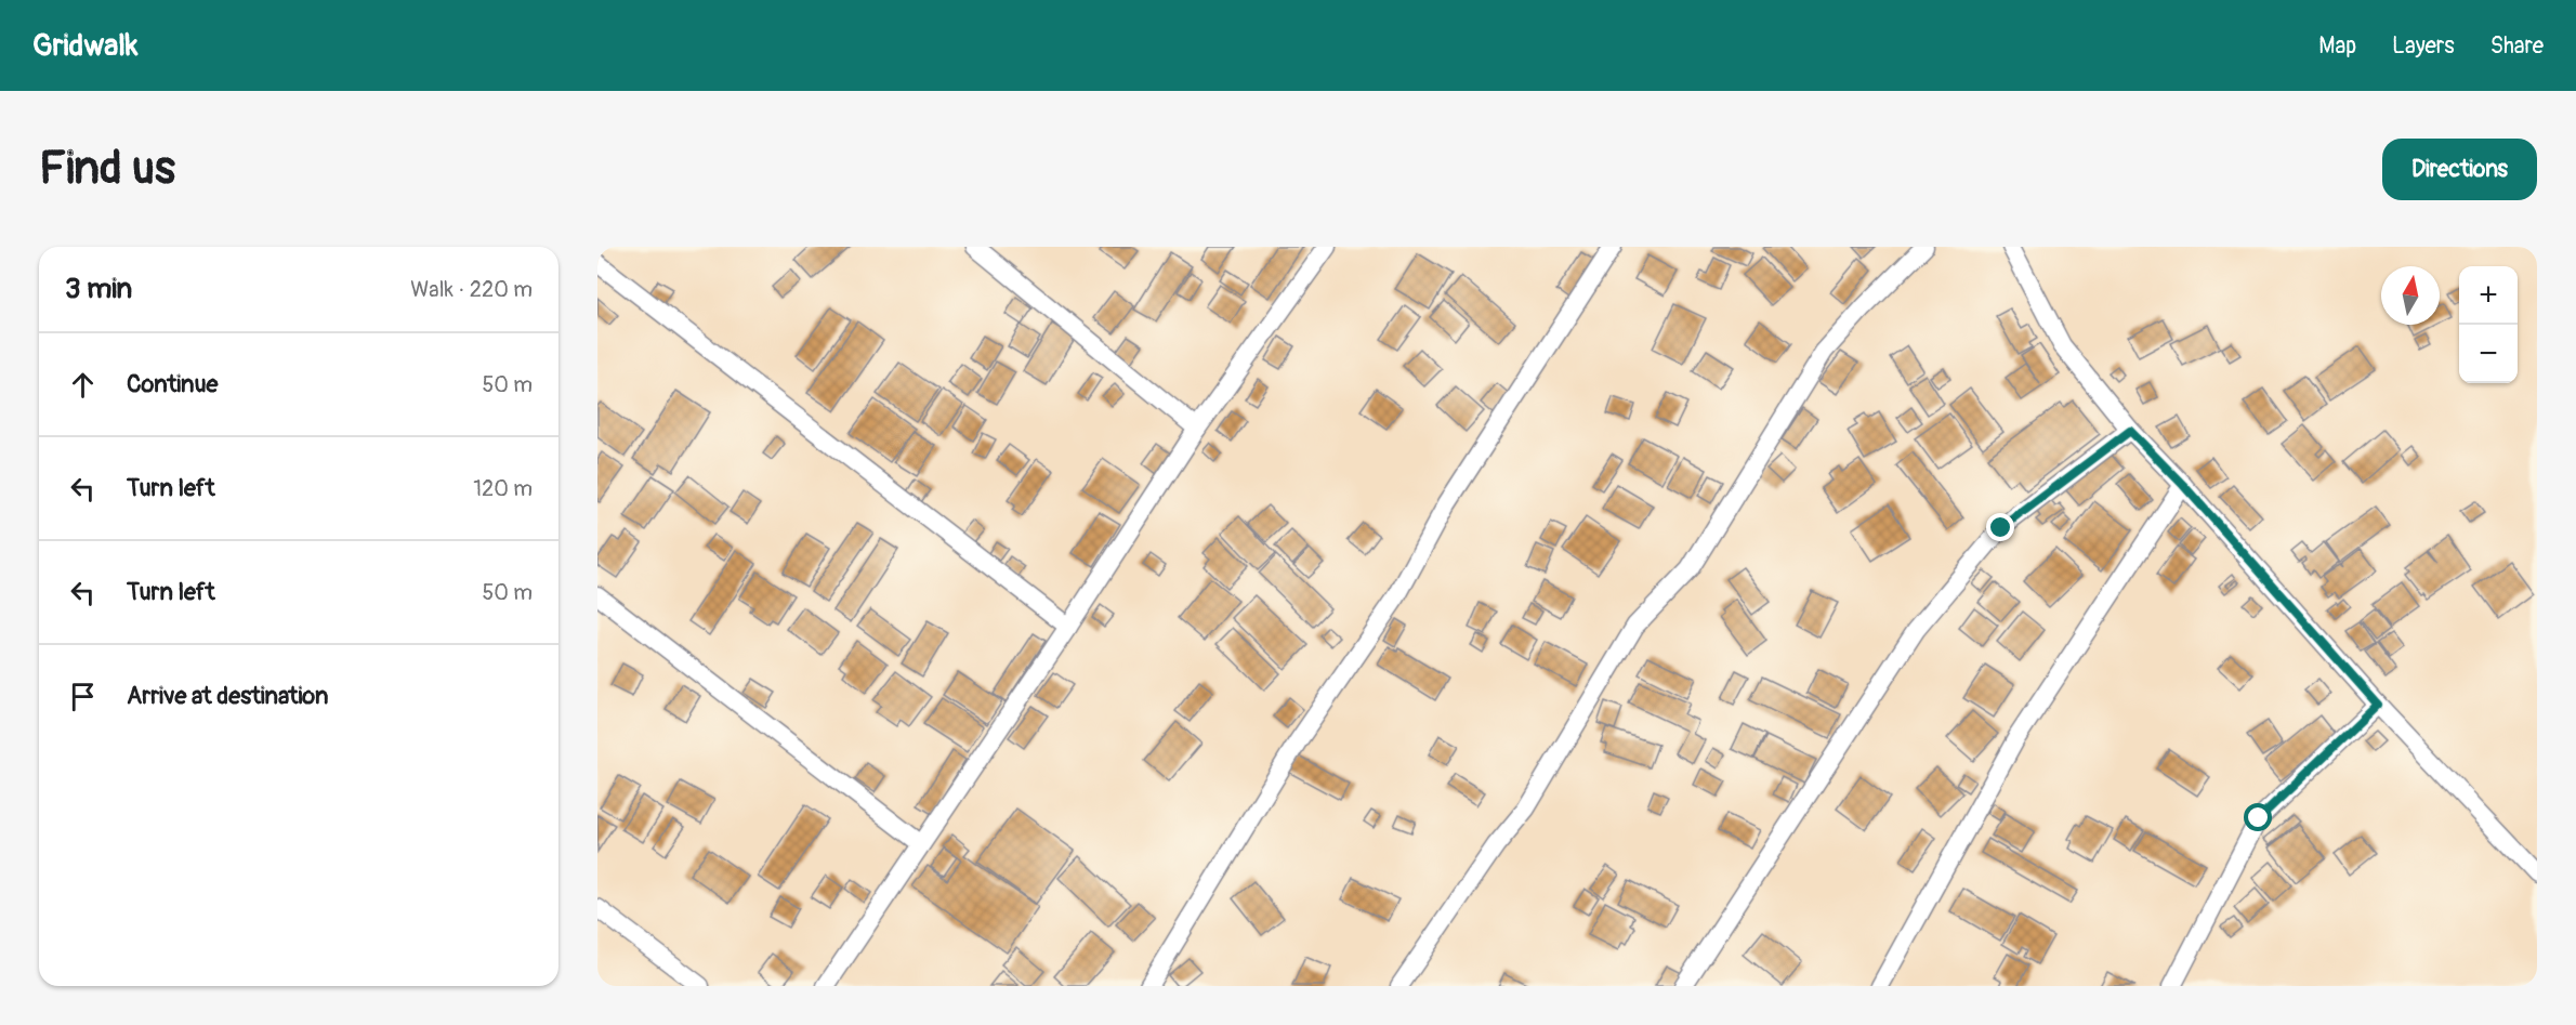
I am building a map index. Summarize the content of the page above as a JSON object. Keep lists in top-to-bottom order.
{
  "north": "top",
  "page": {
    "header": "Gridwalk",
    "nav": ["Map", "Layers", "Share"],
    "buttons": "Directions",
    "title": "Find us",
    "heading": ["3 min", "Walk · 220 m"],
    "map_buttons": ["+", "−"],
    "list": [
      ["Continue", "50 m"],
      ["Turn left", "120 m"],
      ["Turn left", "50 m"],
      "Arrive at destination"
    ]
  }
}
